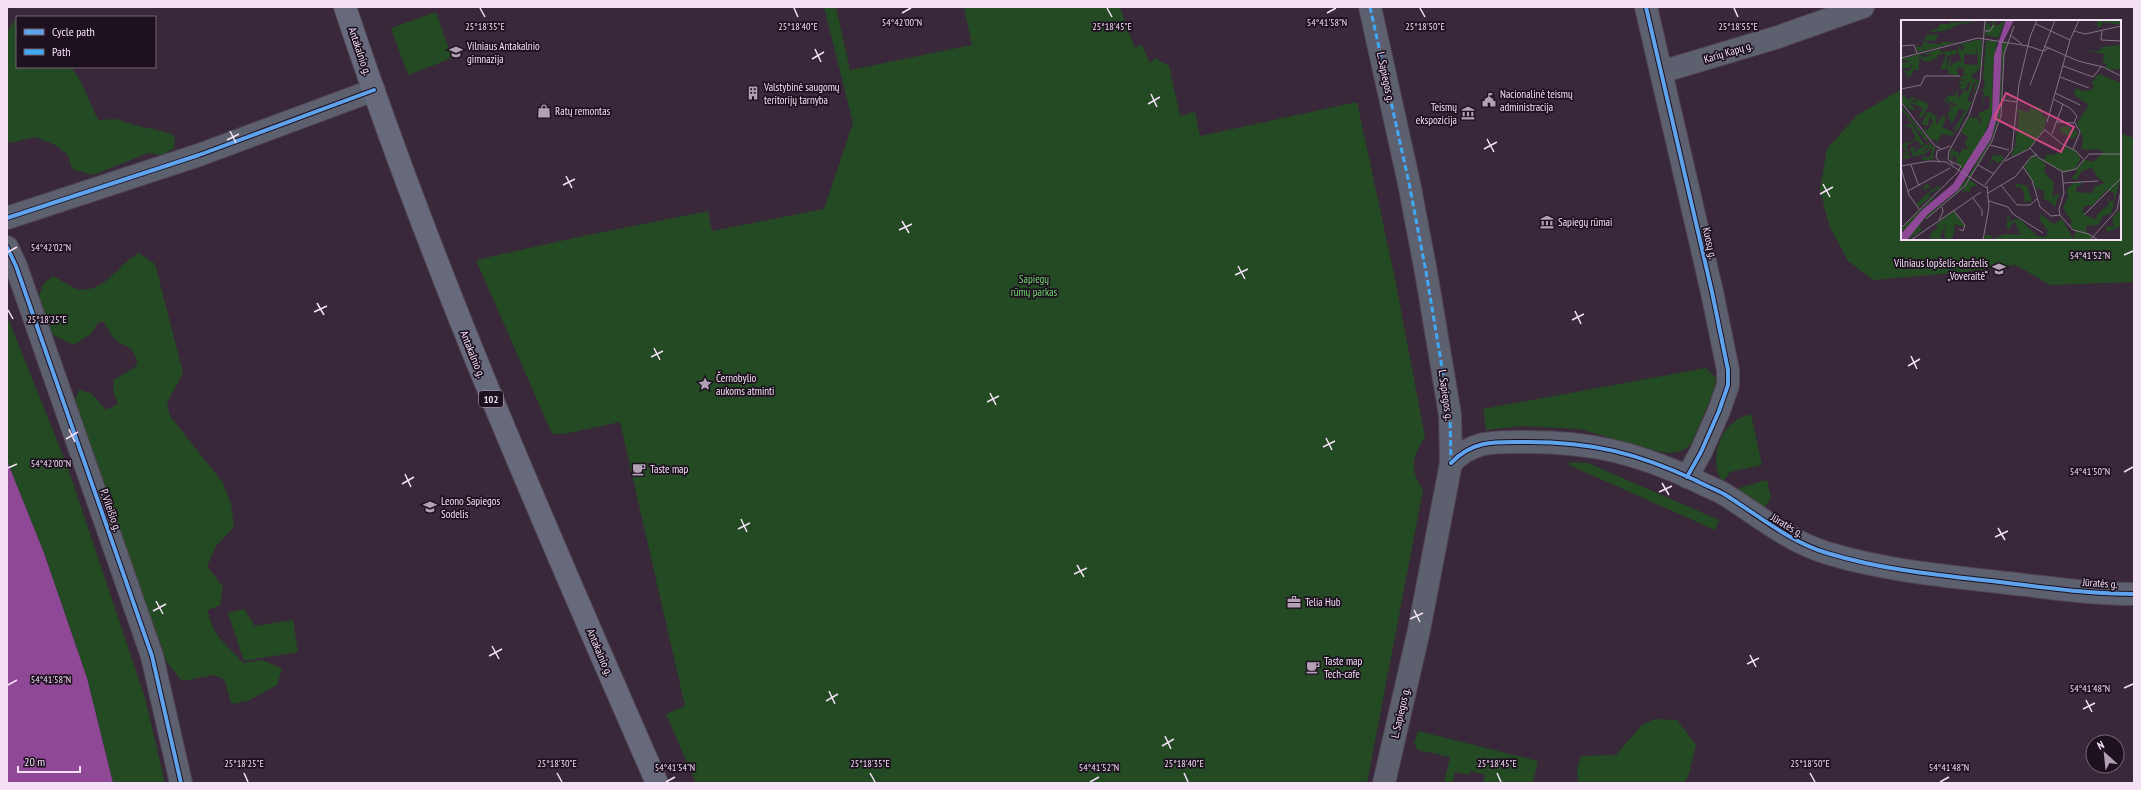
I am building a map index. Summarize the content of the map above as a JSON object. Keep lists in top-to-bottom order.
{
  "streets": {
    "main road": ["Antakalnio g.", "102"],
    "street": [
      "Karių Kapų g.",
      "L. Sapiegos g.",
      "Kuosų g.",
      "P. Vileišio g.",
      "Jūratės g."
    ]
  },
  "crossings": [
    ["Karių Kapų g.", "Kuosų g."],
    ["L. Sapiegos g.", "Jūratės g."],
    ["Kuosų g.", "Jūratės g."]
  ],
  "parks": ["Sapiegų rūmų parkas"],
  "places": {
    "school or university": ["Vilniaus Antakalnio gimnazija", "Vilniaus lopšelis-darželis „Voveraitė“", "Leono Sapiegos Sodelis"],
    "building": ["Valstybinė saugomų teritorijų tarnyba"],
    "public building": ["Nacionalinė teismų administracija"],
    "shop": ["Ratų remontas"],
    "museum": ["Teismų ekspozicija", "Sapiegų rūmai"],
    "place": ["Černobylio aukoms atminti"],
    "cafe": ["Taste map", "Taste map Tech-cafe"],
    "office": ["Telia Hub"]
  },
  "legend": ["Cycle path", "Path"],
  "scale_bar": "20 m",
  "north": "top left",
  "coordinates": [
    "54°42'00\"N",
    "54°41'58\"N",
    "25°18'35\"E",
    "25°18'40\"E",
    "25°18'45\"E",
    "25°18'50\"E",
    "25°18'55\"E",
    "54°42'02\"N",
    "54°41'52\"N",
    "25°18'25\"E",
    "54°41'50\"N",
    "54°41'48\"N",
    "25°18'30\"E",
    "54°41'54\"N"
  ]
}
